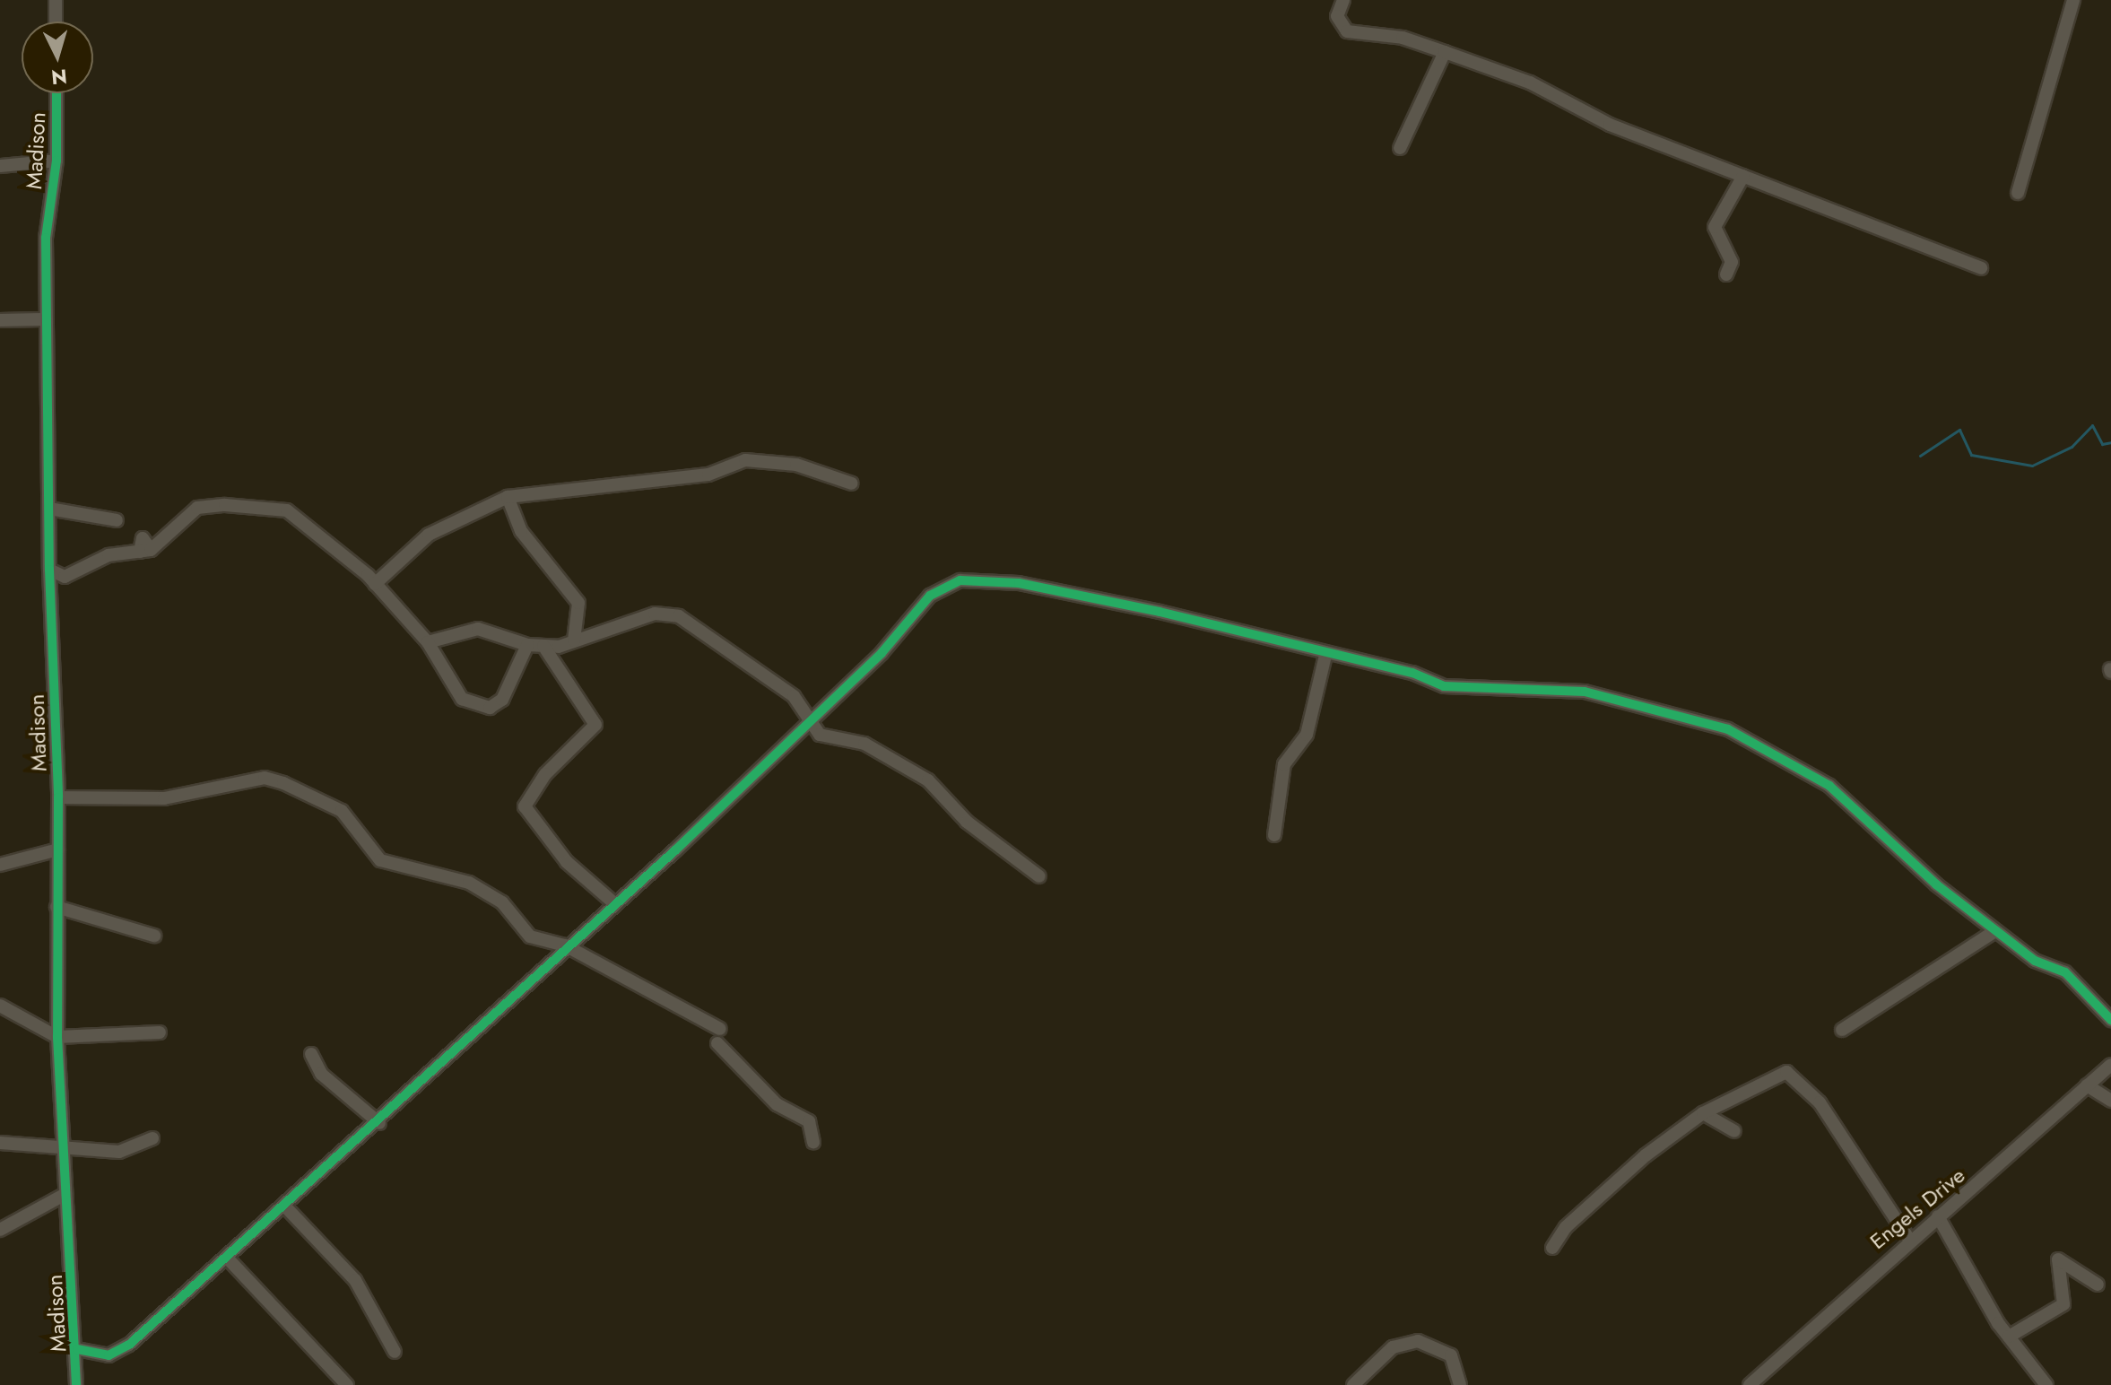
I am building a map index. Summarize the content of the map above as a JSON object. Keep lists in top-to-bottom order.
{
  "streets": {
    "street": ["Madison", "Engels Drive"]
  },
  "north": "bottom"
}
